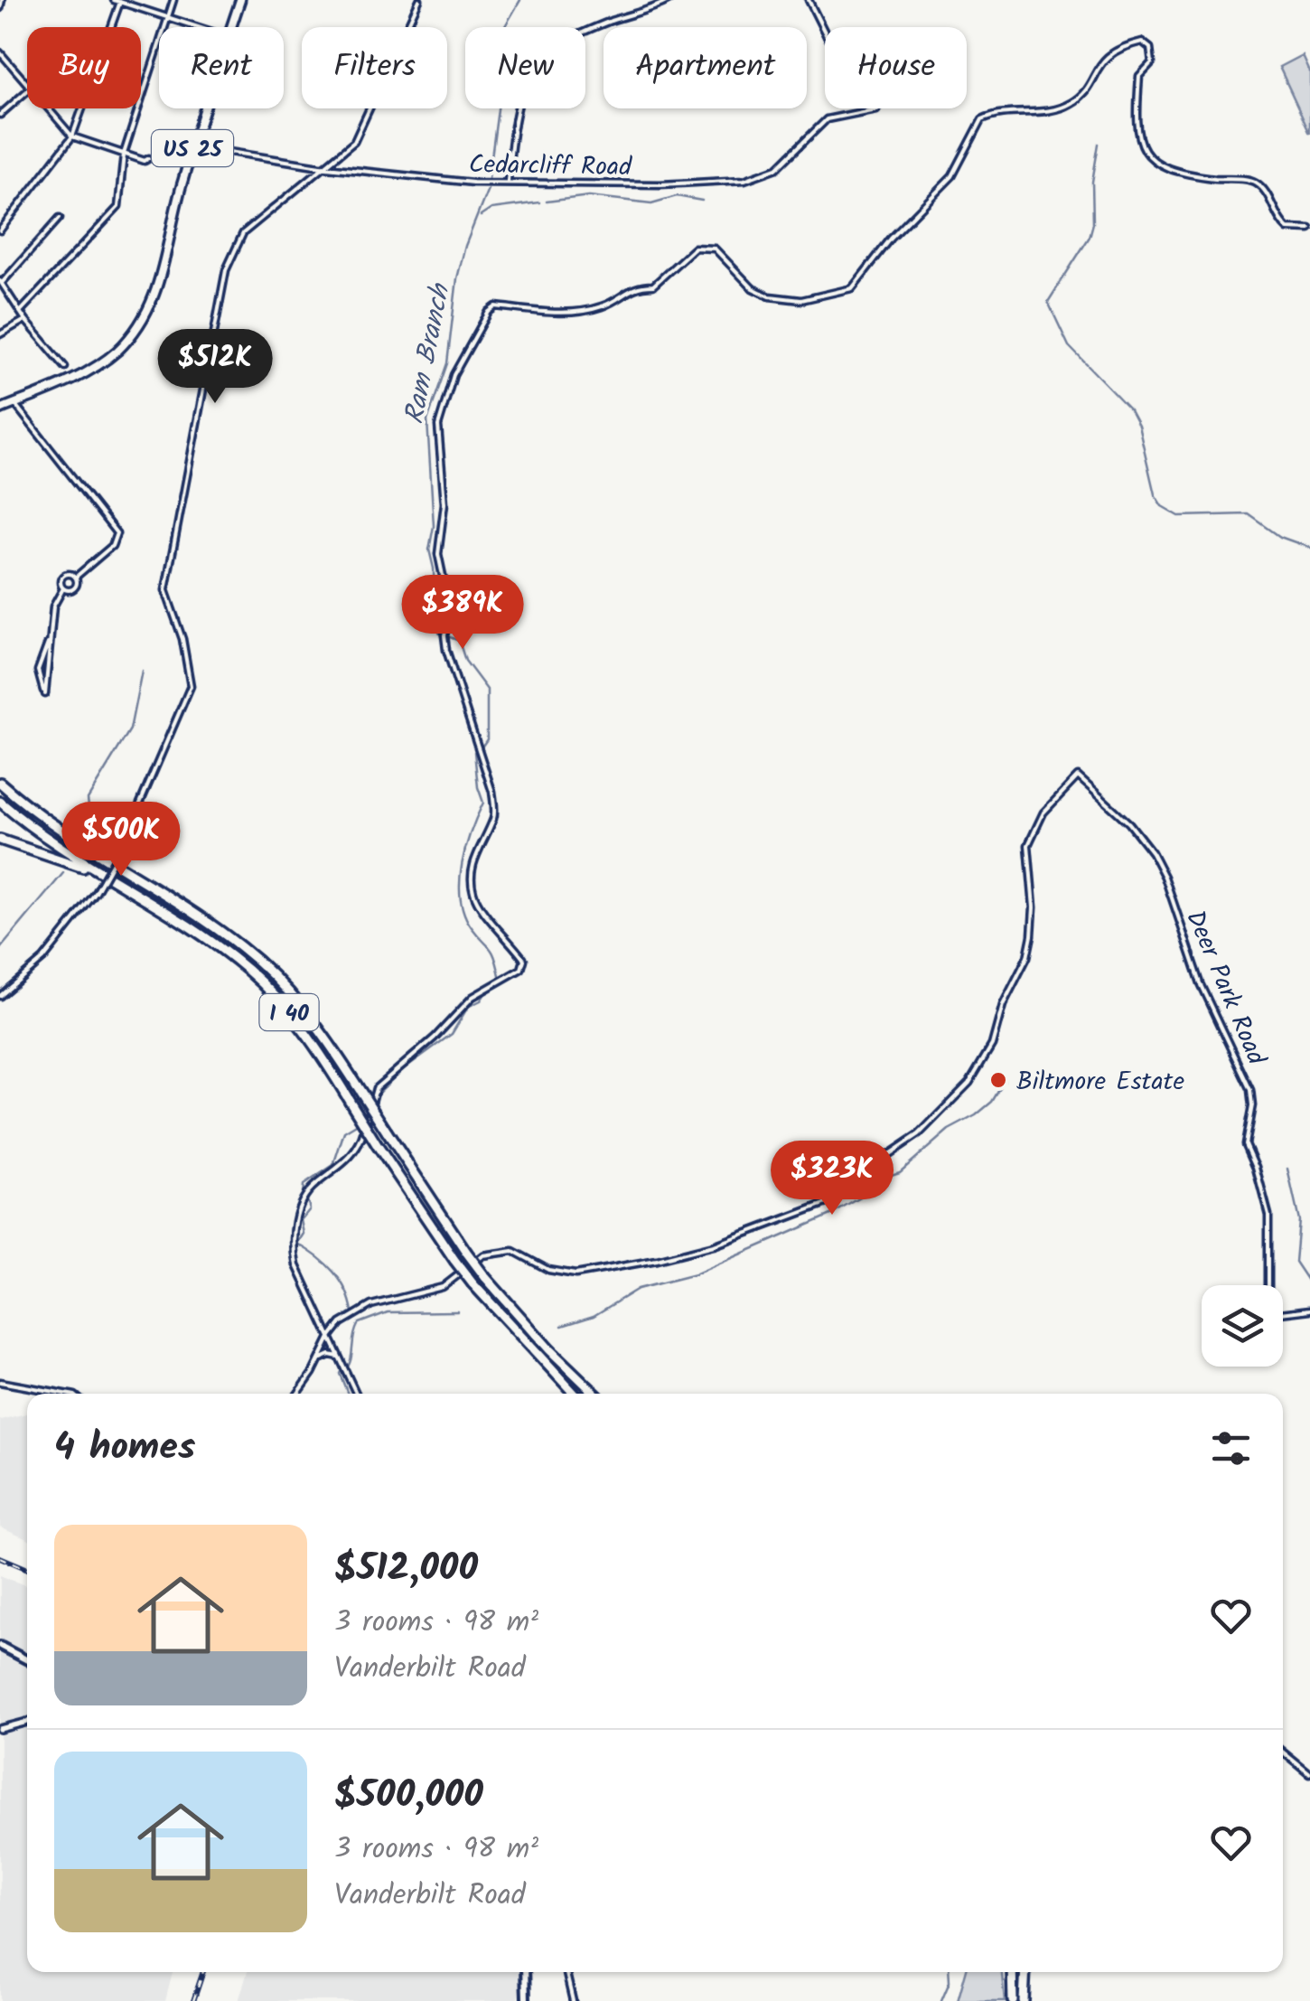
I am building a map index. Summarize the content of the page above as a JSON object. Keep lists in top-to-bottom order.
{
  "streets": {
    "highway": ["I 40"],
    "main road": ["US 25"],
    "street": ["Cedarcliff Road", "Deer Park Road"]
  },
  "crossings": [
    ["US 25", "Cedarcliff Road"]
  ],
  "water": ["Ram Branch"],
  "places": ["Biltmore Estate"],
  "page": {
    "chip": [
      "Buy",
      "Rent",
      "Filters",
      "New",
      "Apartment",
      "House"
    ],
    "price": [
      "$512K",
      "$389K",
      "$500K",
      "$323K"
    ],
    "heading": "4 homes",
    "list": [
      {
        "name": "$512,000",
        "note": "3 rooms · 98 m² · Vanderbilt Road"
      },
      {
        "name": "$500,000",
        "note": "3 rooms · 98 m² · Vanderbilt Road"
      }
    ]
  }
}
